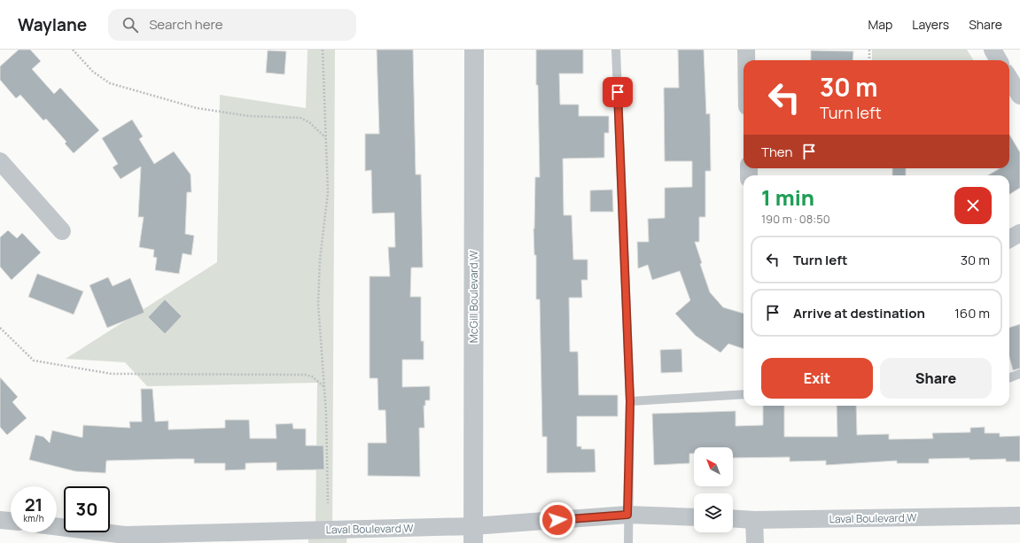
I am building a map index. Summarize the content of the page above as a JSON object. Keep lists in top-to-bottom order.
{
  "streets": {
    "street": ["McGill Boulevard W", "Laval Boulevard W"]
  },
  "crossings": [
    ["McGill Boulevard W", "Laval Boulevard W"]
  ],
  "north": "top left",
  "page": {
    "header": "Waylane",
    "search": "Search here",
    "nav": ["Map", "Layers", "Share"],
    "turn": ["30 m", "Turn left"],
    "then": "Then",
    "heading": ["1 min", "190 m · 08:50"],
    "list": [
      {
        "name": "Turn left",
        "value": "30 m"
      },
      {
        "name": "Arrive at destination",
        "value": "160 m"
      }
    ],
    "buttons": ["Exit", "Share"],
    "speed": "21 km/h",
    "limit": "30"
  }
}
